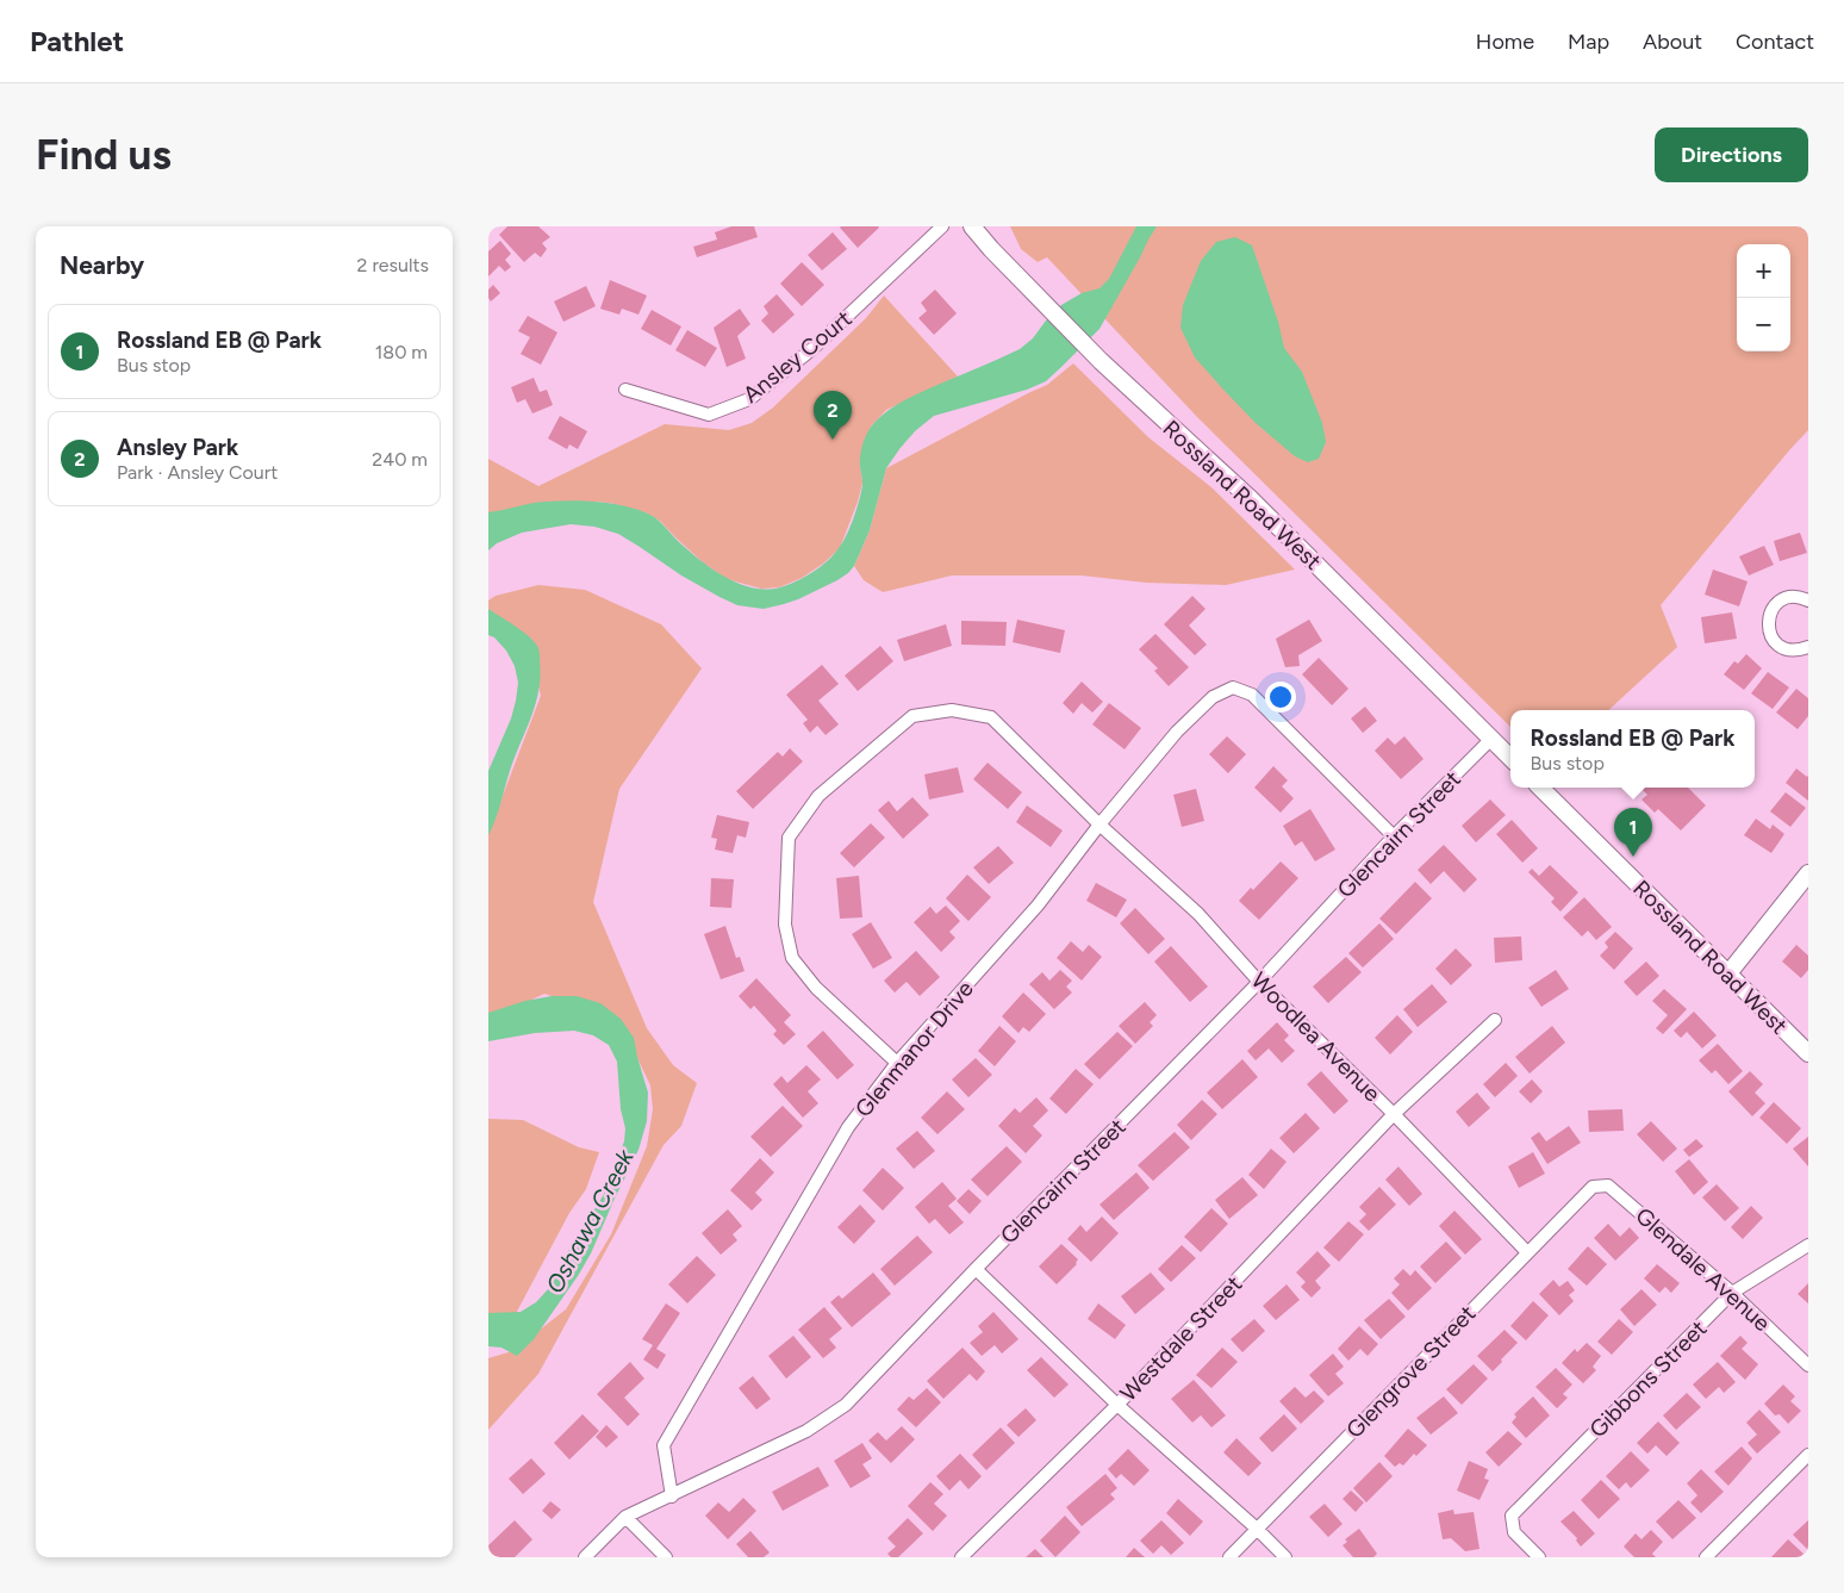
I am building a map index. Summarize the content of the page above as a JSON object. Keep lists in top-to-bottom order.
{
  "streets": {
    "main road": ["Rossland Road West"],
    "street": [
      "Ansley Court",
      "Glencairn Street",
      "Woodlea Avenue",
      "Glenmanor Drive",
      "Glendale Avenue",
      "Westdale Street",
      "Glengrove Street",
      "Gibbons Street"
    ]
  },
  "crossings": [
    ["Rossland Road West", "Glencairn Street"],
    ["Glencairn Street", "Woodlea Avenue"],
    ["Glencairn Street", "Glenmanor Drive"],
    ["Woodlea Avenue", "Glenmanor Drive"],
    ["Woodlea Avenue", "Westdale Street"],
    ["Woodlea Avenue", "Glengrove Street"],
    ["Glendale Avenue", "Glengrove Street"],
    ["Glendale Avenue", "Gibbons Street"]
  ],
  "water": ["Oshawa Creek"],
  "page": {
    "header": "Pathlet",
    "nav": [
      "Home",
      "Map",
      "About",
      "Contact"
    ],
    "buttons": "Directions",
    "title": "Find us",
    "heading": ["Nearby", "2 results"],
    "map_buttons": ["+", "−"],
    "list": [
      {
        "mark": "1",
        "name": "Rossland EB @ Park",
        "note": "Bus stop",
        "value": "180 m"
      },
      {
        "mark": "2",
        "name": "Ansley Park",
        "note": "Park · Ansley Court",
        "value": "240 m"
      }
    ],
    "pins": ["2", "1"],
    "popup": ["Rossland EB @ Park", "Bus stop"]
  }
}
